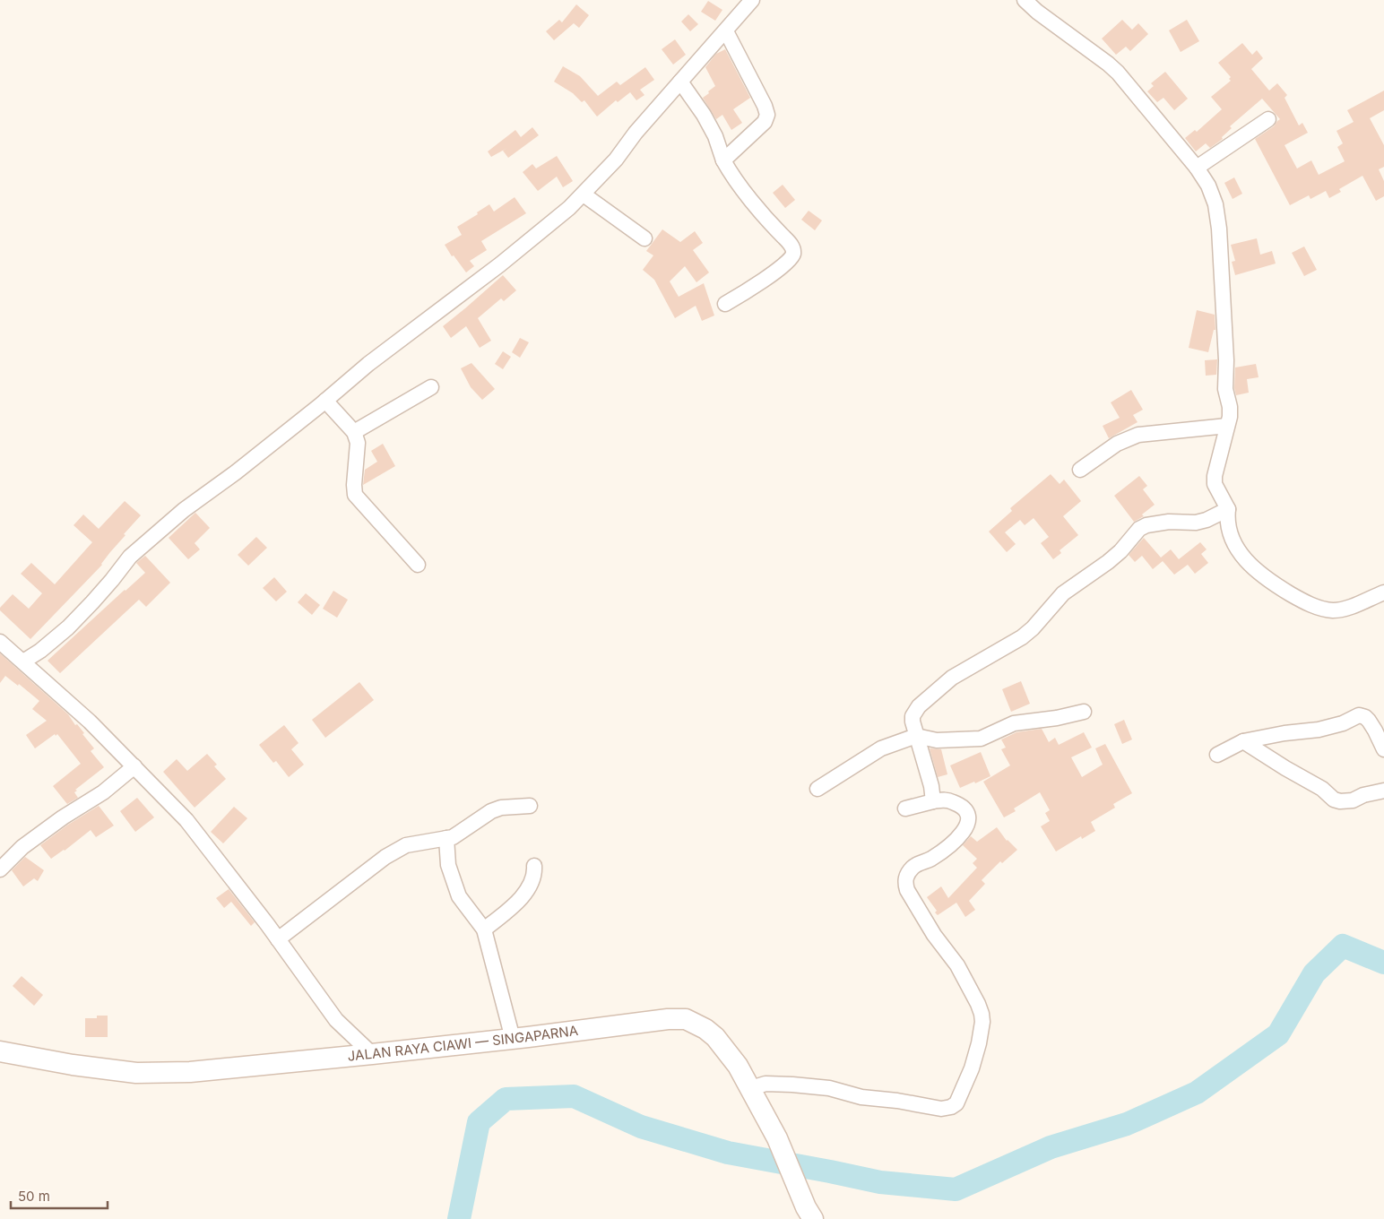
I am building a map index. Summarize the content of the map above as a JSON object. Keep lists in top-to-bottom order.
{
  "streets": {
    "main road": ["JALAN RAYA CIAWI — SINGAPARNA"]
  },
  "scale_bar": "50 m"
}
